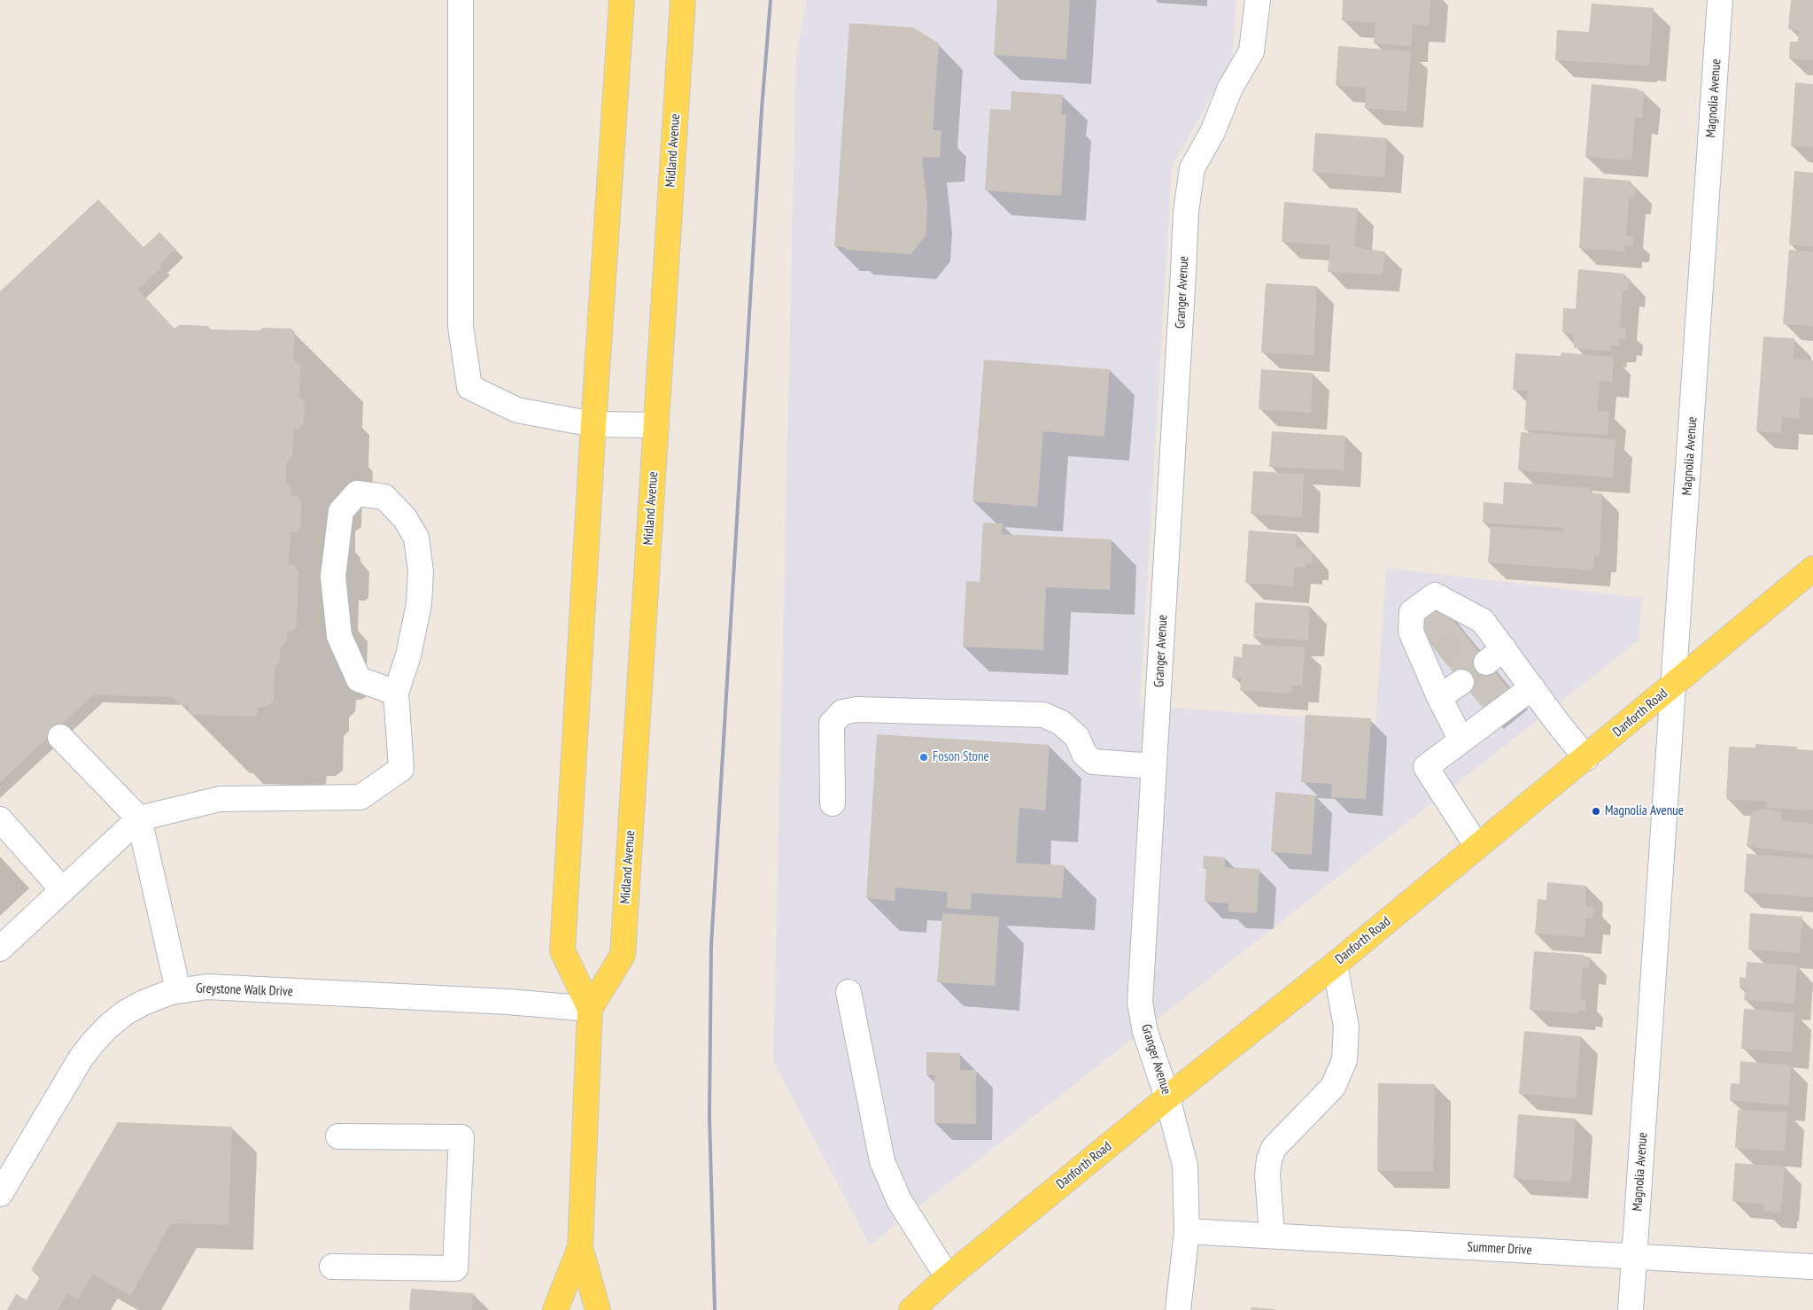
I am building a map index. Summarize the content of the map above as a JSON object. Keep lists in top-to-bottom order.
{
  "streets": {
    "main road": ["Midland Avenue", "Danforth Road"],
    "street": [
      "Magnolia Avenue",
      "Granger Avenue",
      "Greystone Walk Drive",
      "Summer Drive"
    ]
  },
  "crossings": [
    ["Magnolia Avenue", "Danforth Road"],
    ["Magnolia Avenue", "Summer Drive"],
    ["Midland Avenue", "Greystone Walk Drive"],
    ["Granger Avenue", "Danforth Road"],
    ["Granger Avenue", "Summer Drive"]
  ],
  "places": ["Foson Stone", "Magnolia Avenue"]
}
